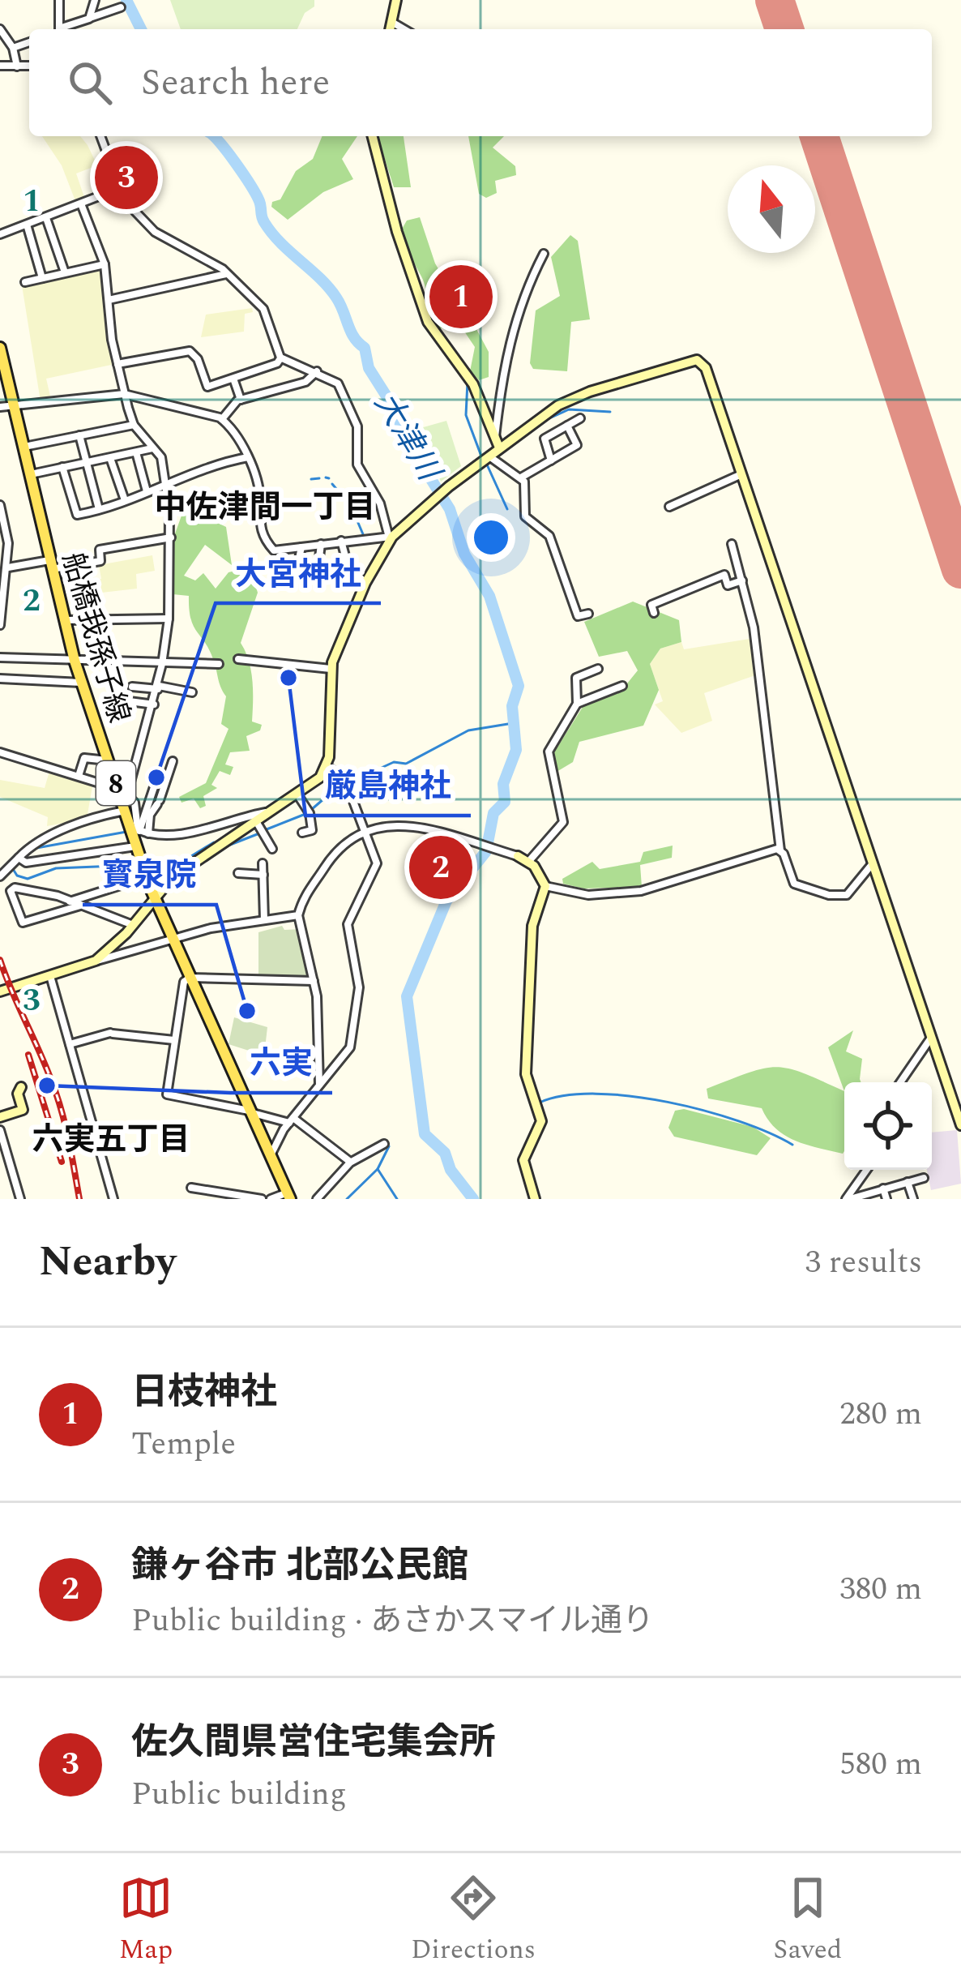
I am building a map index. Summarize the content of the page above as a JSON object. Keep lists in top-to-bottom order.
{
  "streets": {
    "main road": ["船橋我孫子線", "8"]
  },
  "districts": ["中佐津間一丁目", "六実五丁目"],
  "water": ["大津川"],
  "places": [
    "厳島神社",
    "大宮神社",
    "寳泉院",
    "六実"
  ],
  "north": "top",
  "page": {
    "search": "Search here",
    "pins": ["3", "1", "2"],
    "heading": ["Nearby", "3 results"],
    "list": [
      {
        "mark": "1",
        "name": "日枝神社",
        "note": "Temple",
        "value": "280 m"
      },
      {
        "mark": "2",
        "name": "鎌ヶ谷市 北部公民館",
        "note": "Public building · あさかスマイル通り",
        "value": "380 m"
      },
      {
        "mark": "3",
        "name": "佐久間県営住宅集会所",
        "note": "Public building",
        "value": "580 m"
      }
    ],
    "nav": ["Map", "Directions", "Saved"]
  },
  "grid": {
    "rows": ["1", "2", "3"]
  }
}
